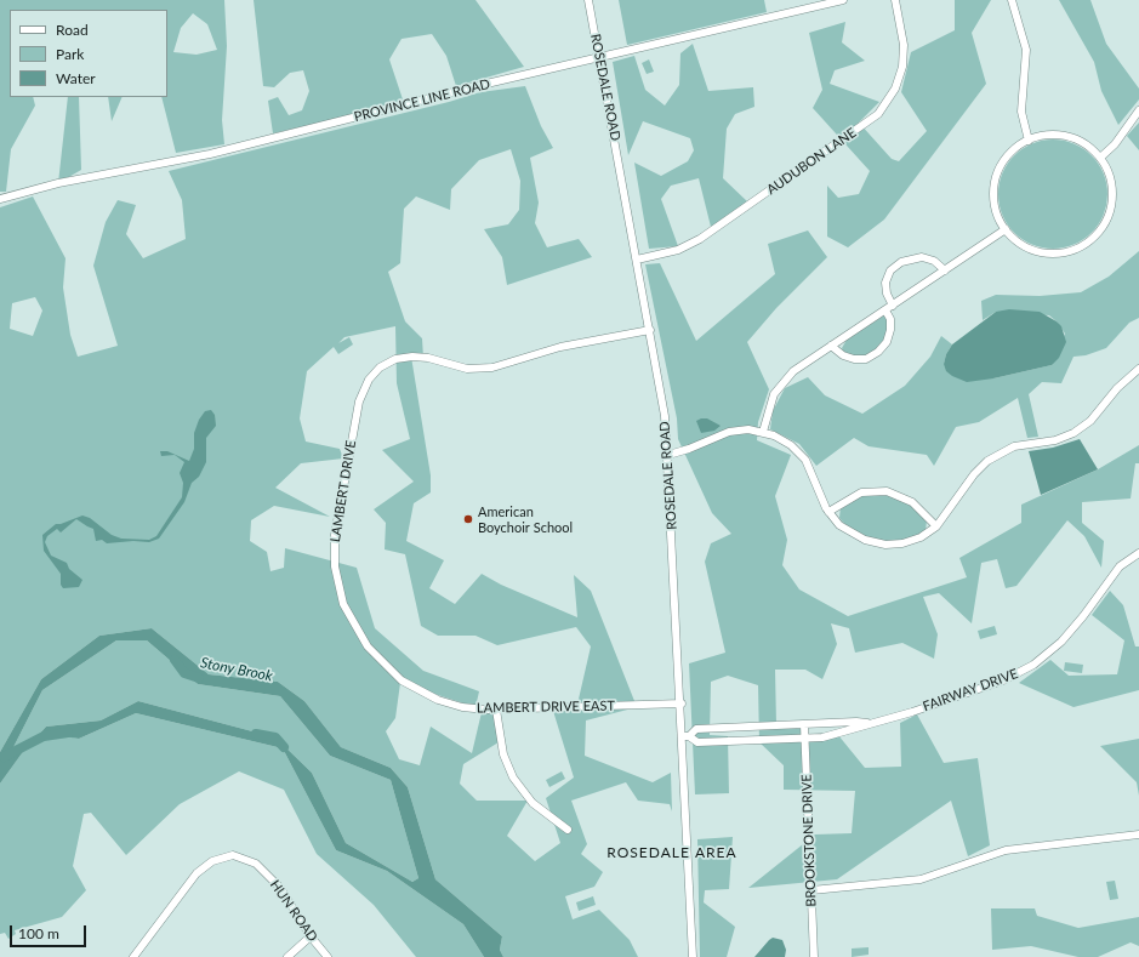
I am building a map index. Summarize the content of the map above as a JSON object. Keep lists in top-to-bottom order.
{
  "streets": {
    "street": [
      "ROSEDALE ROAD",
      "PROVINCE LINE ROAD",
      "AUDUBON LANE",
      "LAMBERT DRIVE",
      "FAIRWAY DRIVE",
      "LAMBERT DRIVE EAST",
      "BROOKSTONE DRIVE",
      "HUN ROAD"
    ]
  },
  "crossings": [
    ["ROSEDALE ROAD", "PROVINCE LINE ROAD"],
    ["ROSEDALE ROAD", "AUDUBON LANE"],
    ["ROSEDALE ROAD", "LAMBERT DRIVE"],
    ["ROSEDALE ROAD", "FAIRWAY DRIVE"],
    ["ROSEDALE ROAD", "LAMBERT DRIVE EAST"],
    ["LAMBERT DRIVE", "LAMBERT DRIVE EAST"],
    ["FAIRWAY DRIVE", "BROOKSTONE DRIVE"]
  ],
  "districts": ["ROSEDALE AREA"],
  "water": ["Stony Brook"],
  "places": ["American Boychoir School"],
  "legend": ["Road", "Park", "Water"],
  "scale_bar": "100 m"
}
